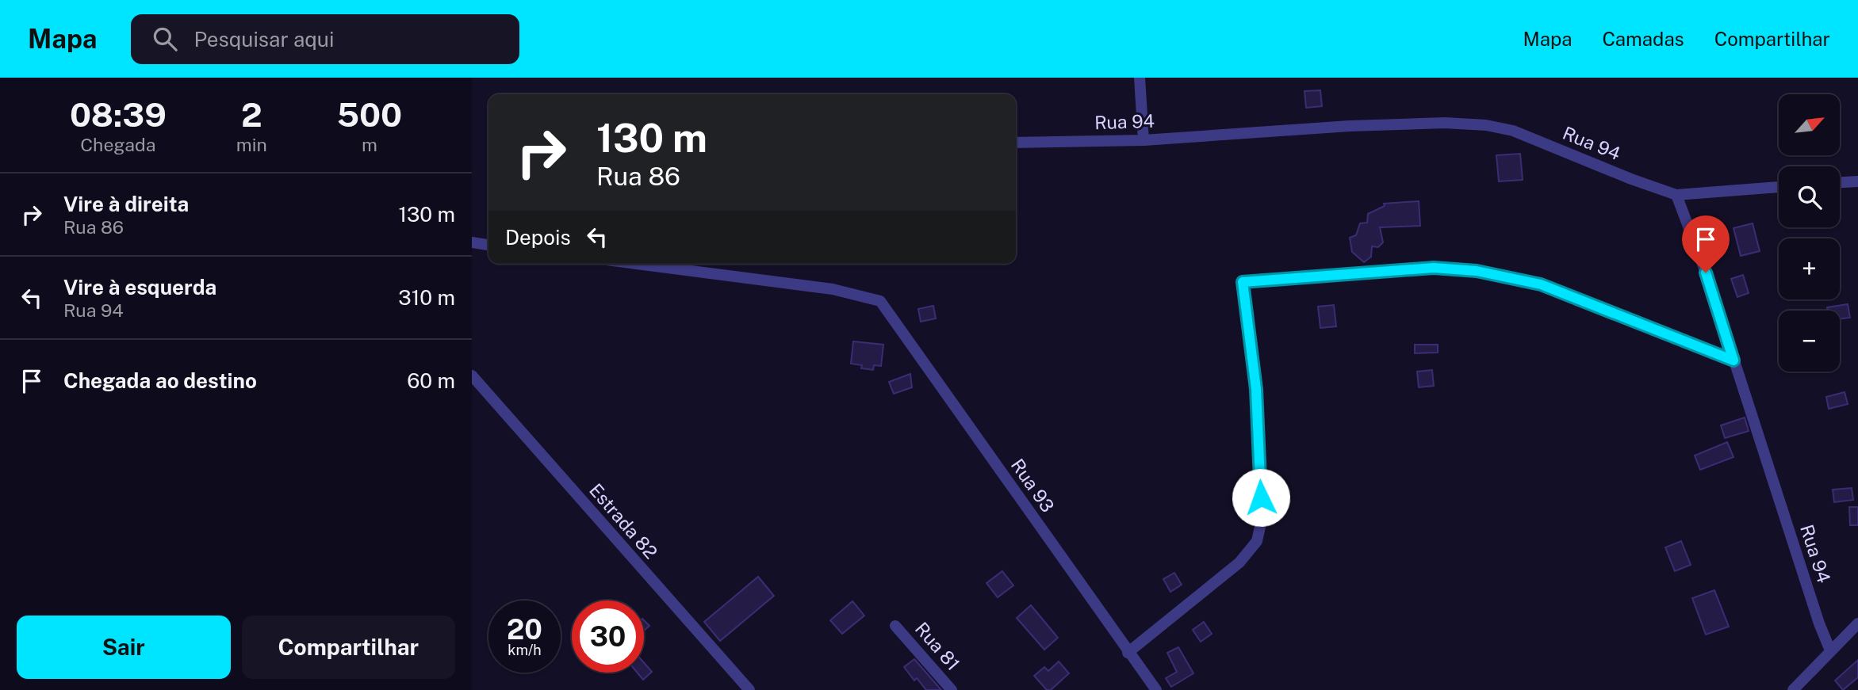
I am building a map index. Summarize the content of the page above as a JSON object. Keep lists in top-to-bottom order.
{
  "streets": {
    "street": [
      "Rua 94",
      "Rua 93",
      "Estrada 82",
      "Rua 81"
    ]
  },
  "north": "top right",
  "page": {
    "header": "Mapa",
    "search": "Pesquisar aqui",
    "nav": ["Mapa", "Camadas", "Compartilhar"],
    "eta": [
      "08:39",
      "Chegada",
      "2",
      "min",
      "500",
      "m"
    ],
    "map_buttons": ["+", "−"],
    "turn": ["130 m", "Rua 86"],
    "list": [
      {
        "name": "Vire à direita",
        "note": "Rua 86",
        "value": "130 m"
      },
      {
        "name": "Vire à esquerda",
        "note": "Rua 94",
        "value": "310 m"
      },
      {
        "name": "Chegada ao destino",
        "value": "60 m"
      }
    ],
    "then": "Depois",
    "speed": "20 km/h",
    "limit": "30",
    "buttons": ["Sair", "Compartilhar"]
  }
}
